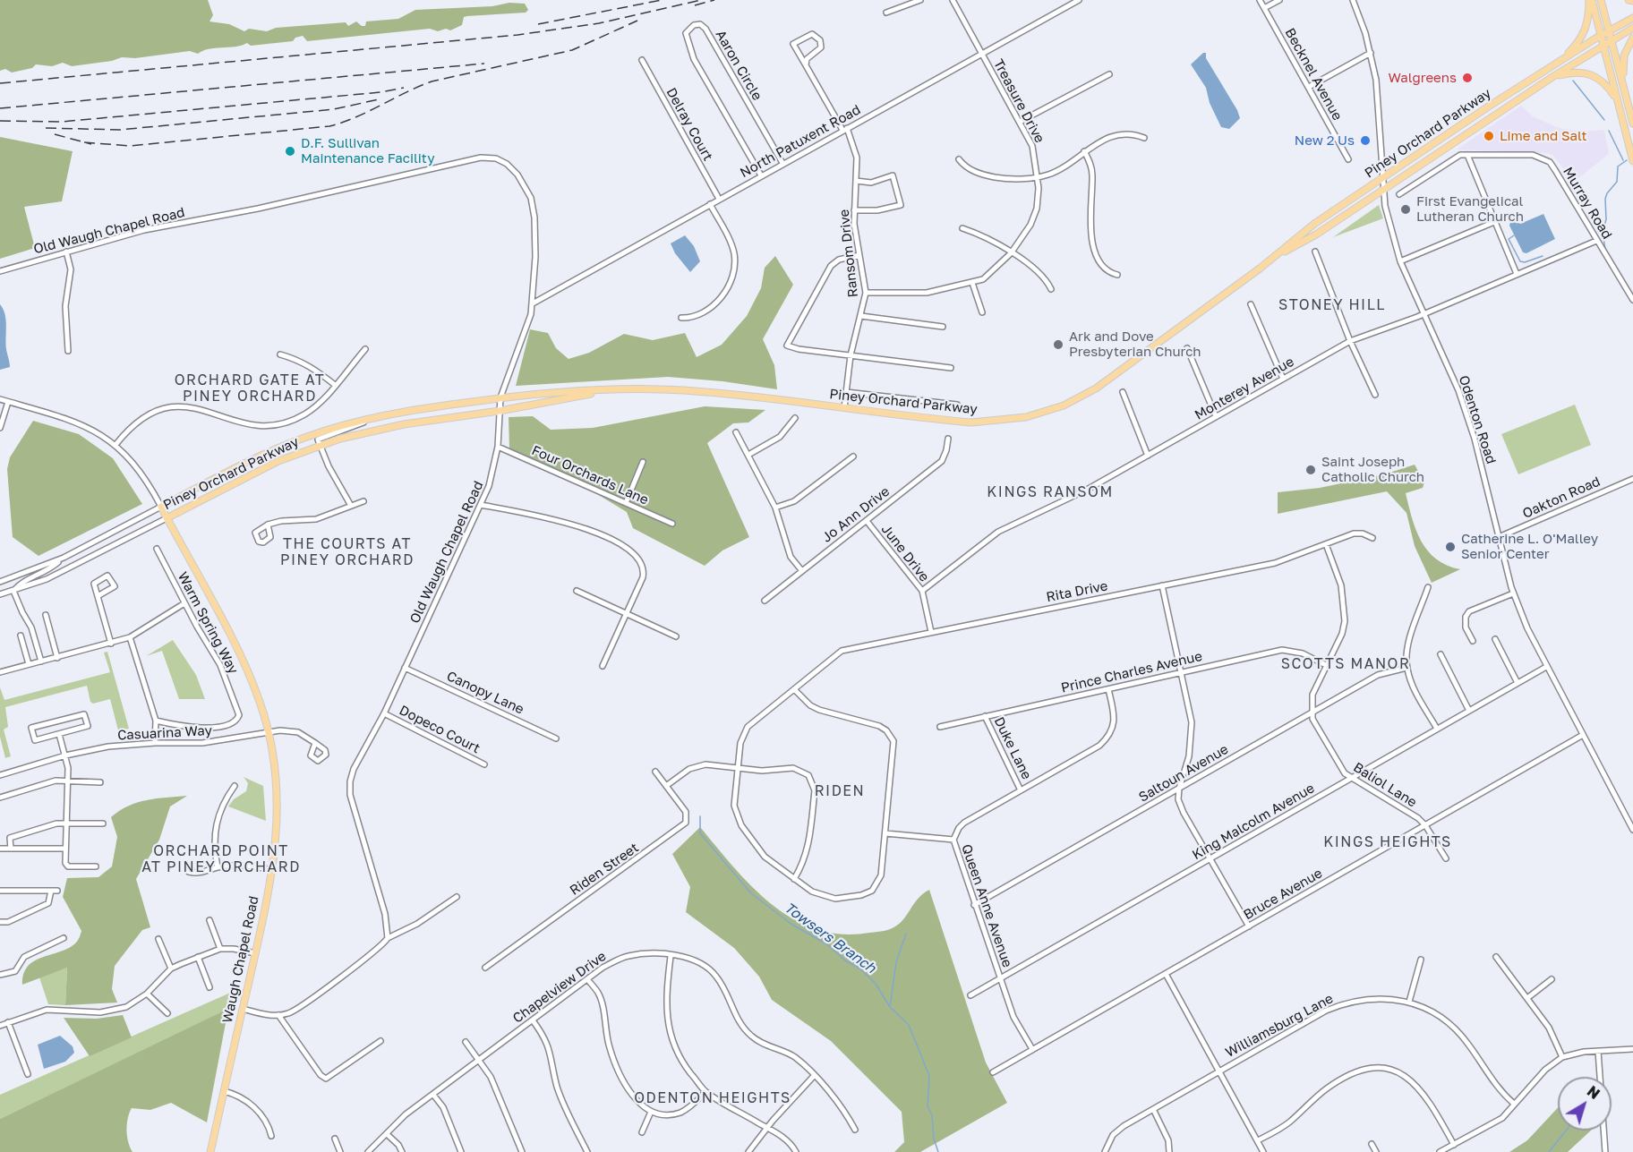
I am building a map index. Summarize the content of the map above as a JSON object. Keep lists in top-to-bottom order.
{
  "streets": {
    "main road": ["Piney Orchard Parkway", "Waugh Chapel Road"],
    "street": [
      "Aaron Circle",
      "Becknel Avenue",
      "Treasure Drive",
      "Delray Court",
      "North Patuxent Road",
      "Murray Road",
      "Old Waugh Chapel Road",
      "Ransom Drive",
      "Monterey Avenue",
      "Odenton Road",
      "Four Orchards Lane",
      "Oakton Road",
      "Jo Ann Drive",
      "June Drive",
      "Rita Drive",
      "Warm Spring Way",
      "Prince Charles Avenue",
      "Canopy Lane",
      "Dopeco Court",
      "Casuarina Way",
      "Duke Lane",
      "Saltoun Avenue",
      "Baliol Lane",
      "King Malcolm Avenue",
      "Riden Street",
      "Bruce Avenue",
      "Queen Anne Avenue",
      "Chapelview Drive",
      "Williamsburg Lane"
    ]
  },
  "crossings": [
    ["Aaron Circle", "North Patuxent Road"],
    ["Treasure Drive", "North Patuxent Road"],
    ["Treasure Drive", "Ransom Drive"],
    ["Delray Court", "North Patuxent Road"],
    ["Piney Orchard Parkway", "Old Waugh Chapel Road"],
    ["Piney Orchard Parkway", "Ransom Drive"],
    ["Piney Orchard Parkway", "Odenton Road"],
    ["Piney Orchard Parkway", "Waugh Chapel Road"],
    ["North Patuxent Road", "Old Waugh Chapel Road"],
    ["North Patuxent Road", "Ransom Drive"],
    ["Murray Road", "Monterey Avenue"],
    ["Old Waugh Chapel Road", "Four Orchards Lane"],
    ["Old Waugh Chapel Road", "Canopy Lane"],
    ["Old Waugh Chapel Road", "Dopeco Court"],
    ["Monterey Avenue", "Odenton Road"],
    ["Monterey Avenue", "June Drive"],
    ["Odenton Road", "Oakton Road"],
    ["Odenton Road", "King Malcolm Avenue"],
    ["Odenton Road", "Bruce Avenue"],
    ["Jo Ann Drive", "June Drive"],
    ["June Drive", "Rita Drive"],
    ["Rita Drive", "Baliol Lane"],
    ["Prince Charles Avenue", "Duke Lane"],
    ["Prince Charles Avenue", "Baliol Lane"],
    ["Prince Charles Avenue", "Queen Anne Avenue"],
    ["Casuarina Way", "Waugh Chapel Road"],
    ["Duke Lane", "Queen Anne Avenue"],
    ["Saltoun Avenue", "Baliol Lane"],
    ["Saltoun Avenue", "Queen Anne Avenue"],
    ["Baliol Lane", "King Malcolm Avenue"],
    ["Baliol Lane", "Bruce Avenue"],
    ["King Malcolm Avenue", "Queen Anne Avenue"],
    ["Bruce Avenue", "Queen Anne Avenue"]
  ],
  "districts": [
    "STONEY HILL",
    "ORCHARD GATE AT PINEY ORCHARD",
    "KINGS RANSOM",
    "THE COURTS AT PINEY ORCHARD",
    "SCOTTS MANOR",
    "RIDEN",
    "KINGS HEIGHTS",
    "ORCHARD POINT AT PINEY ORCHARD",
    "ODENTON HEIGHTS"
  ],
  "water": ["Towsers Branch"],
  "places": [
    "Walgreens",
    "Lime and Salt",
    "New 2 Us",
    "D.F. Sullivan Maintenance Facility",
    "First Evangelical Lutheran Church",
    "Ark and Dove Presbyterian Church",
    "Saint Joseph Catholic Church",
    "Catherine L. O'Malley Senior Center"
  ],
  "north": "top right"
}
